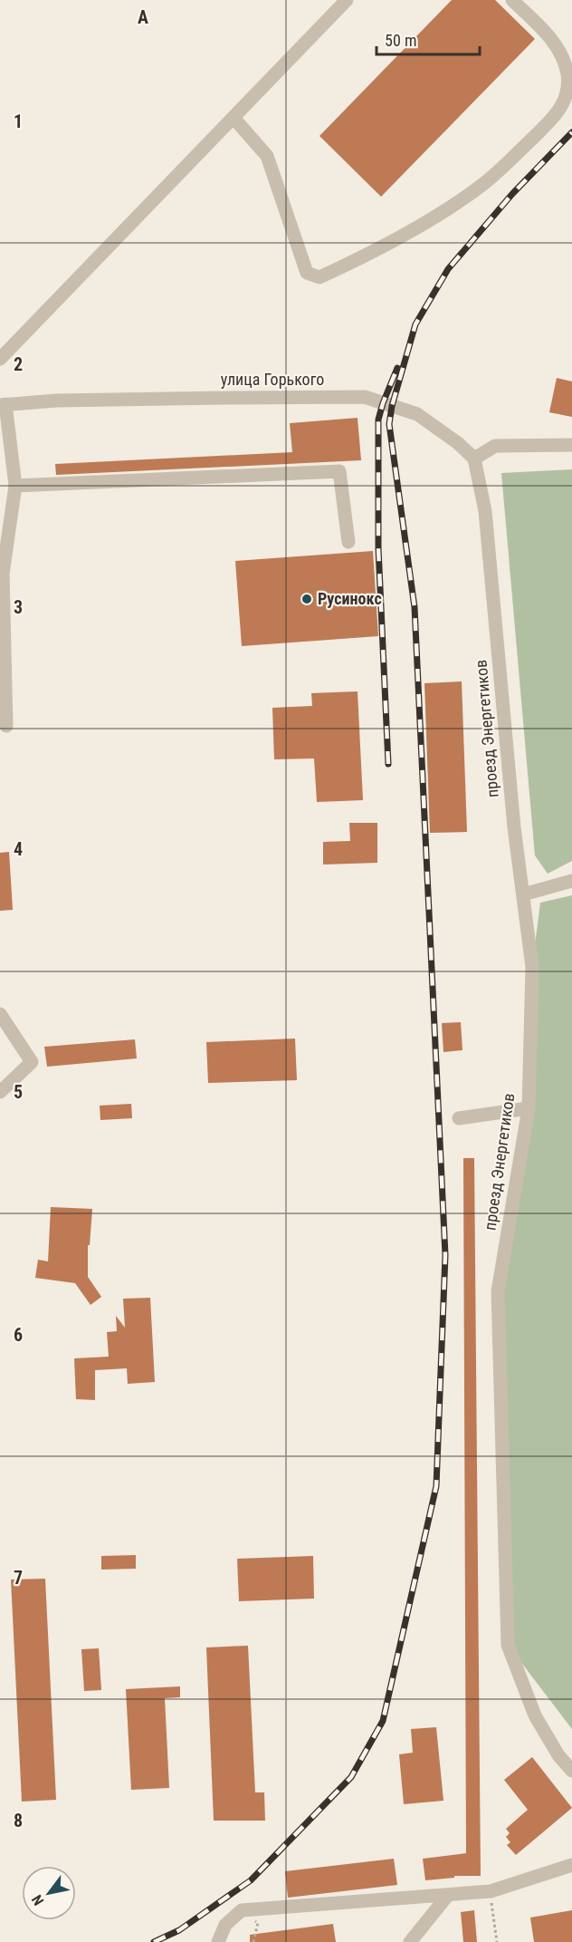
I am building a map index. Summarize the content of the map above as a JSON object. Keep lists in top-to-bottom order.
{
  "streets": {
    "street": ["улица Горького", "проезд Энергетиков"]
  },
  "crossings": [
    ["улица Горького", "проезд Энергетиков"]
  ],
  "places": ["Русинокс"],
  "scale_bar": "50 m",
  "north": "bottom left",
  "grid": {
    "columns": ["A"],
    "rows": [
      "1",
      "2",
      "3",
      "4",
      "5",
      "6",
      "7",
      "8"
    ]
  }
}
